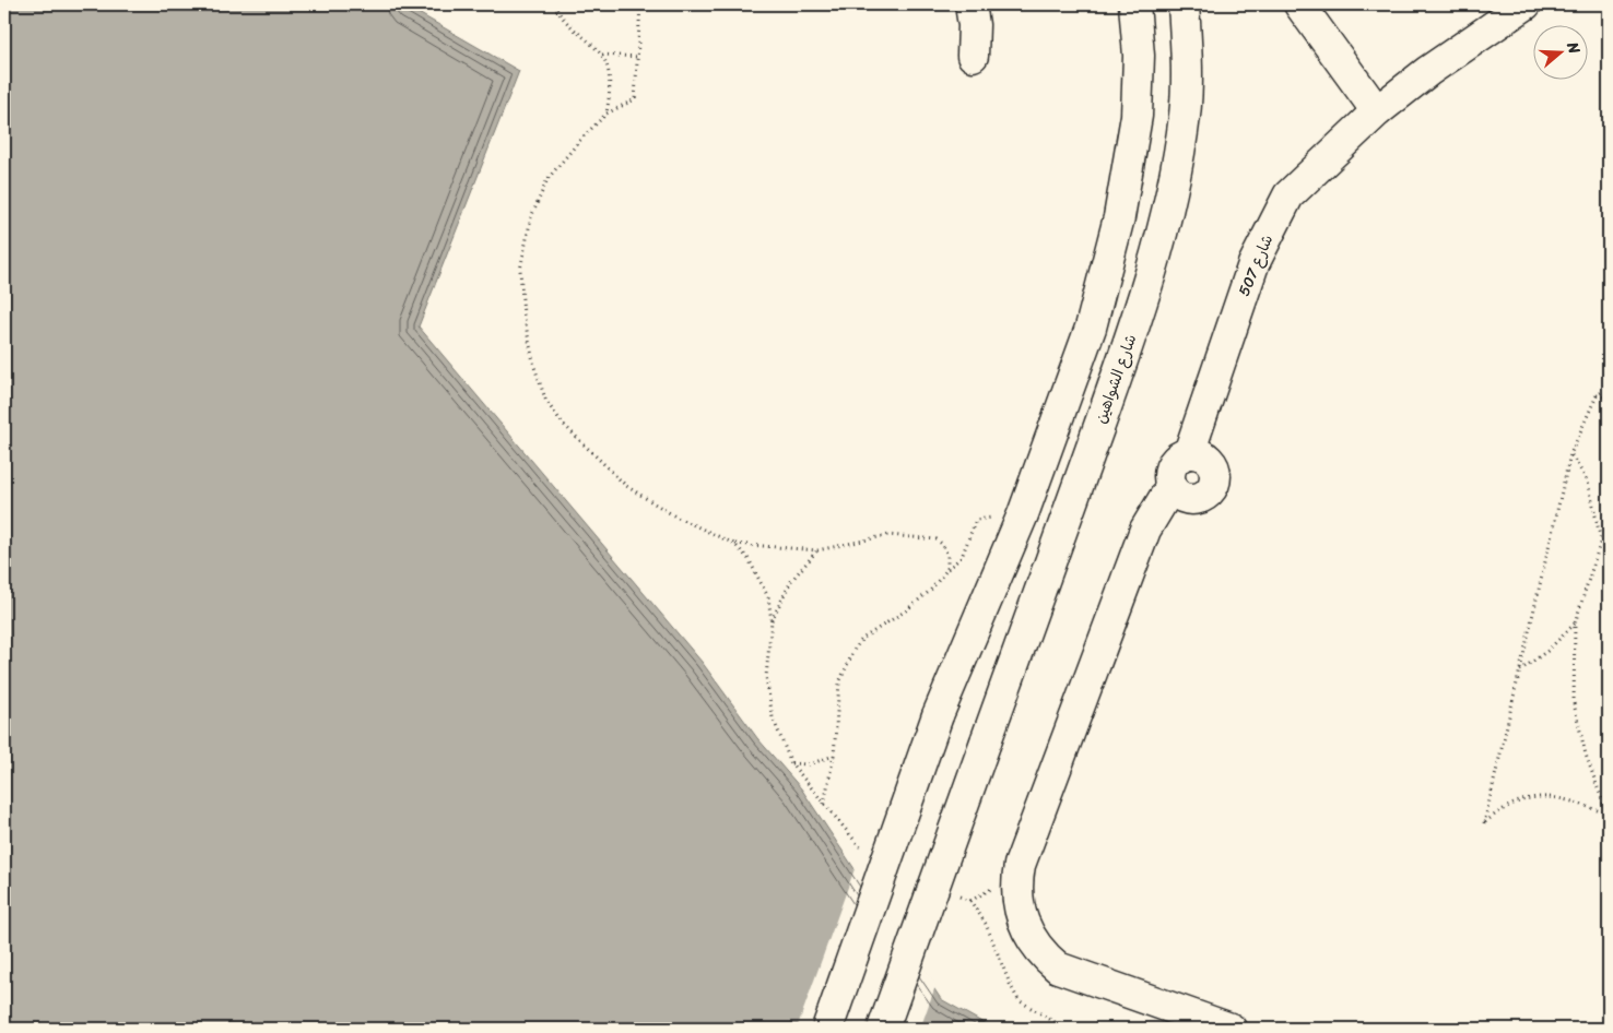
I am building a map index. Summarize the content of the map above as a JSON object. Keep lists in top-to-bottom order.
{
  "streets": {
    "street": ["شارع 507", "شارع الشواهين"]
  },
  "north": "right"
}
